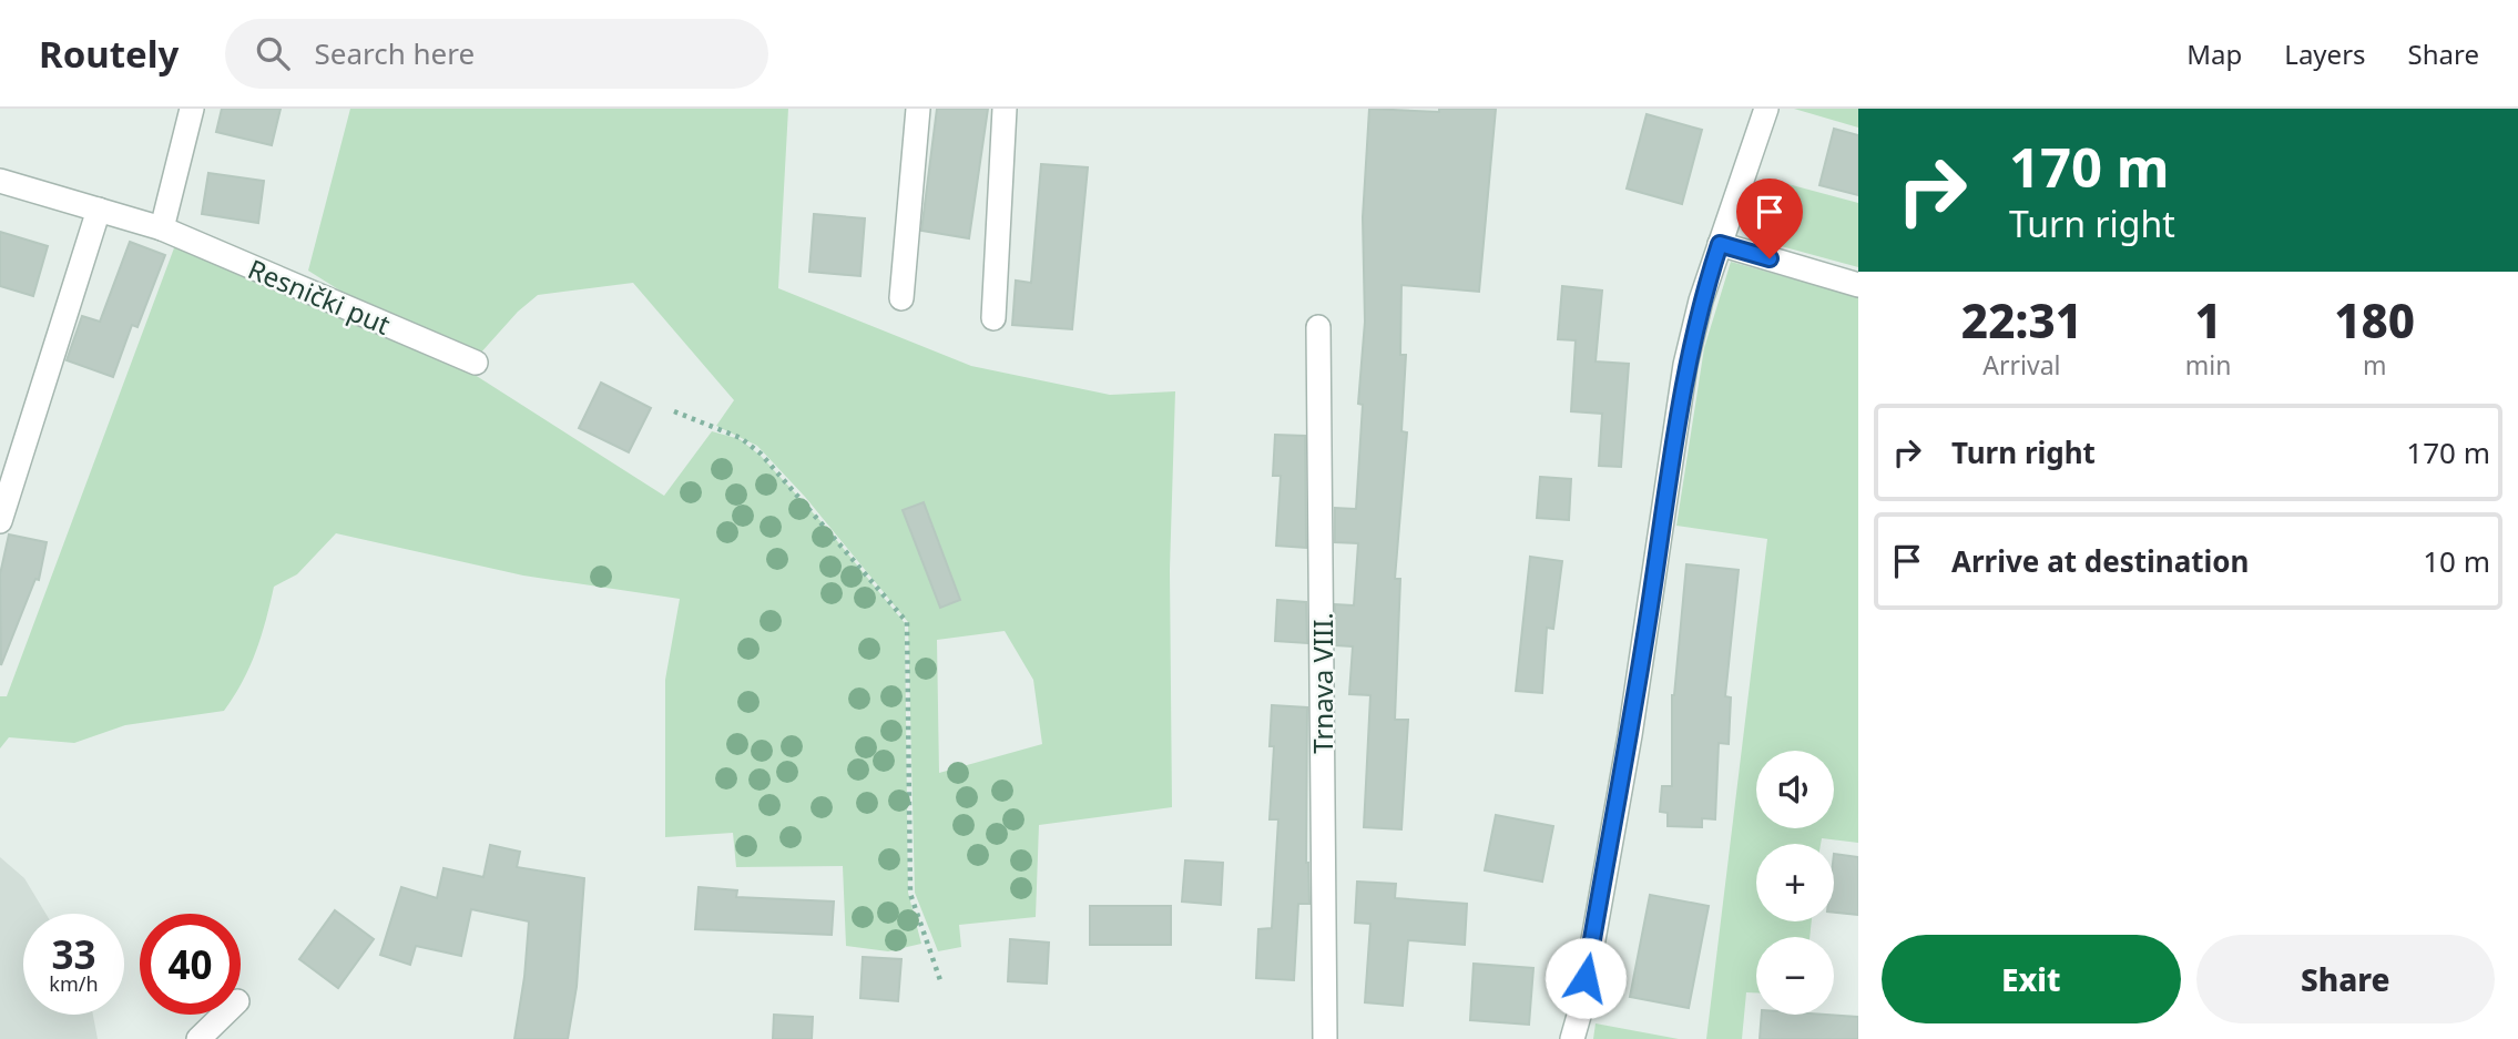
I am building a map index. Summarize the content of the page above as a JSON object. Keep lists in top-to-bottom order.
{
  "streets": {
    "street": ["Resnički put", "Trnava VIII."]
  },
  "page": {
    "header": "Routely",
    "search": "Search here",
    "nav": ["Map", "Layers", "Share"],
    "turn": ["170 m", "Turn right"],
    "eta": [
      "22:31",
      "Arrival",
      "1",
      "min",
      "180",
      "m"
    ],
    "list": [
      {
        "name": "Turn right",
        "value": "170 m"
      },
      {
        "name": "Arrive at destination",
        "value": "10 m"
      }
    ],
    "map_buttons": ["+", "−"],
    "speed": "33 km/h",
    "limit": "40",
    "buttons": ["Exit", "Share"]
  }
}
